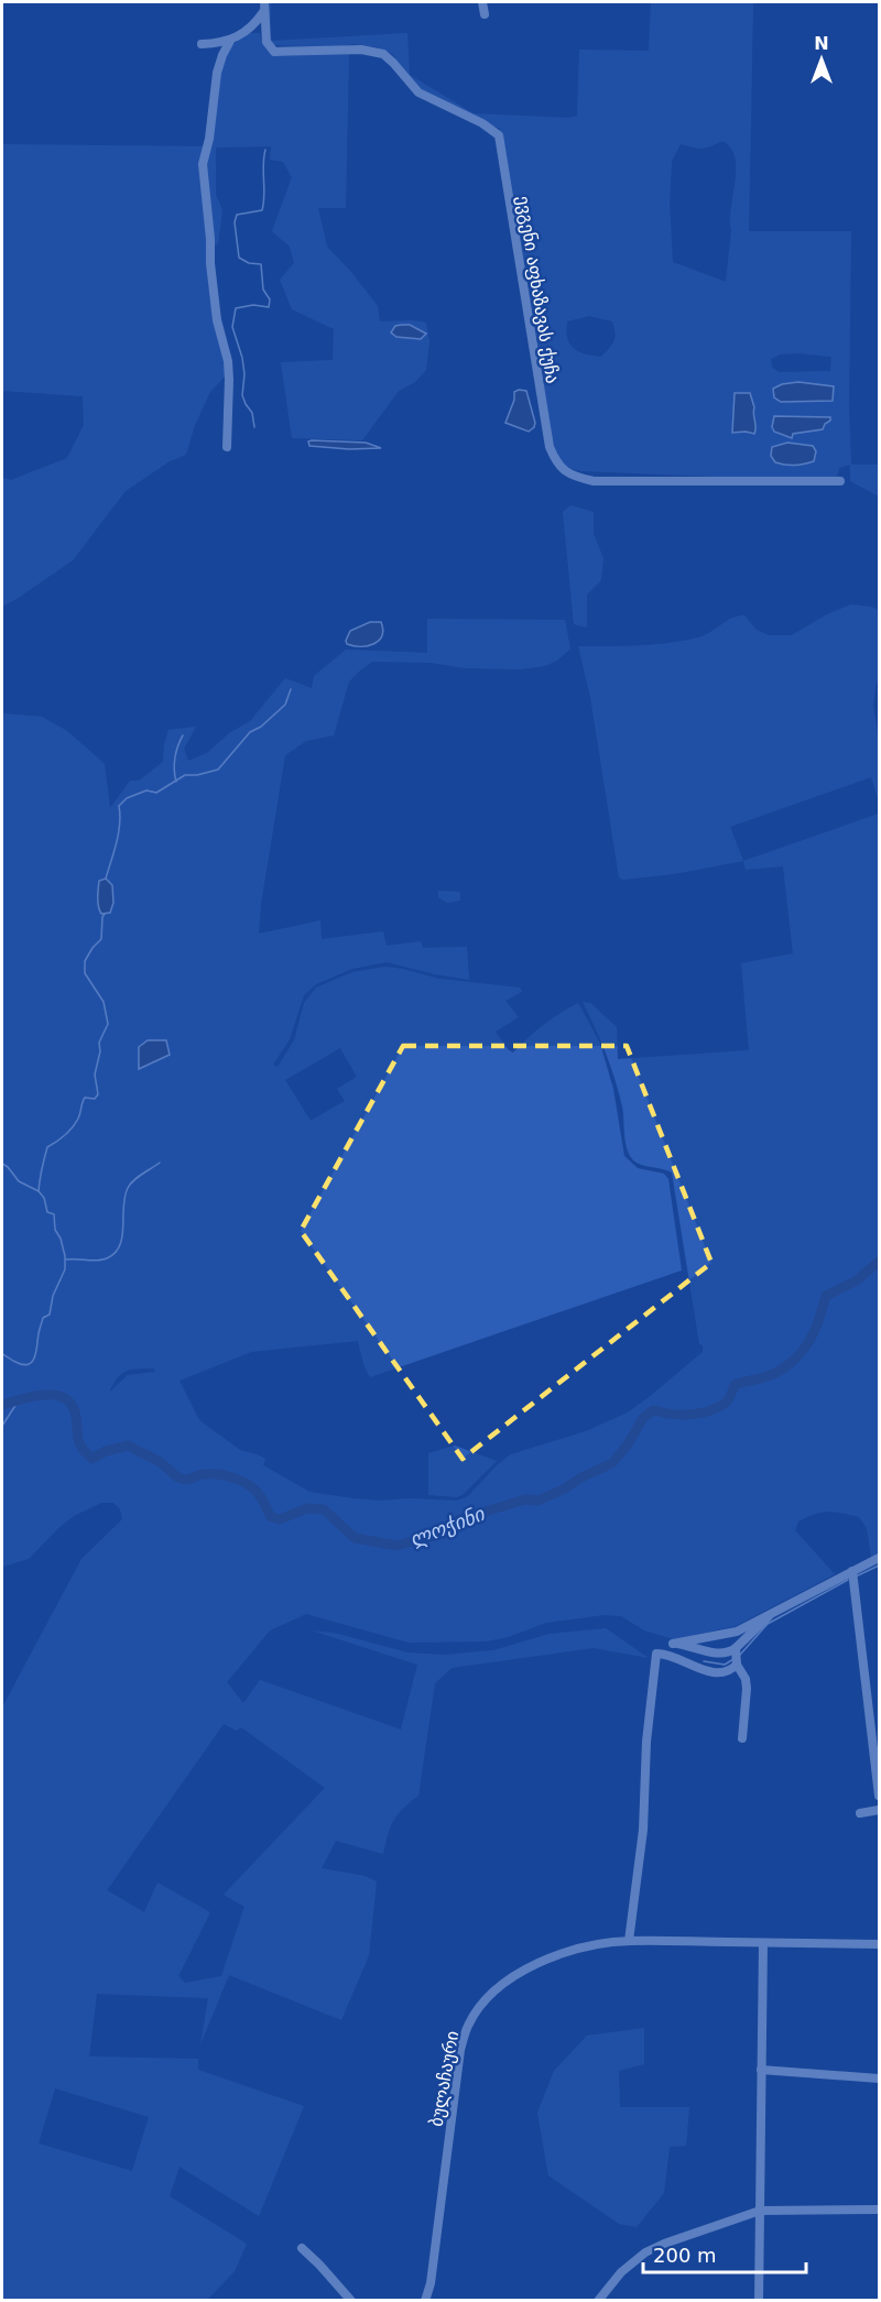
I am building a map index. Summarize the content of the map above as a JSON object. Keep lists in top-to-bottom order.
{
  "streets": {
    "street": ["ევგენი აფხაზავას ქუჩა", "ბულაჩაური"]
  },
  "water": ["ლოჭინი"],
  "scale_bar": "200 m",
  "north": "top"
}
